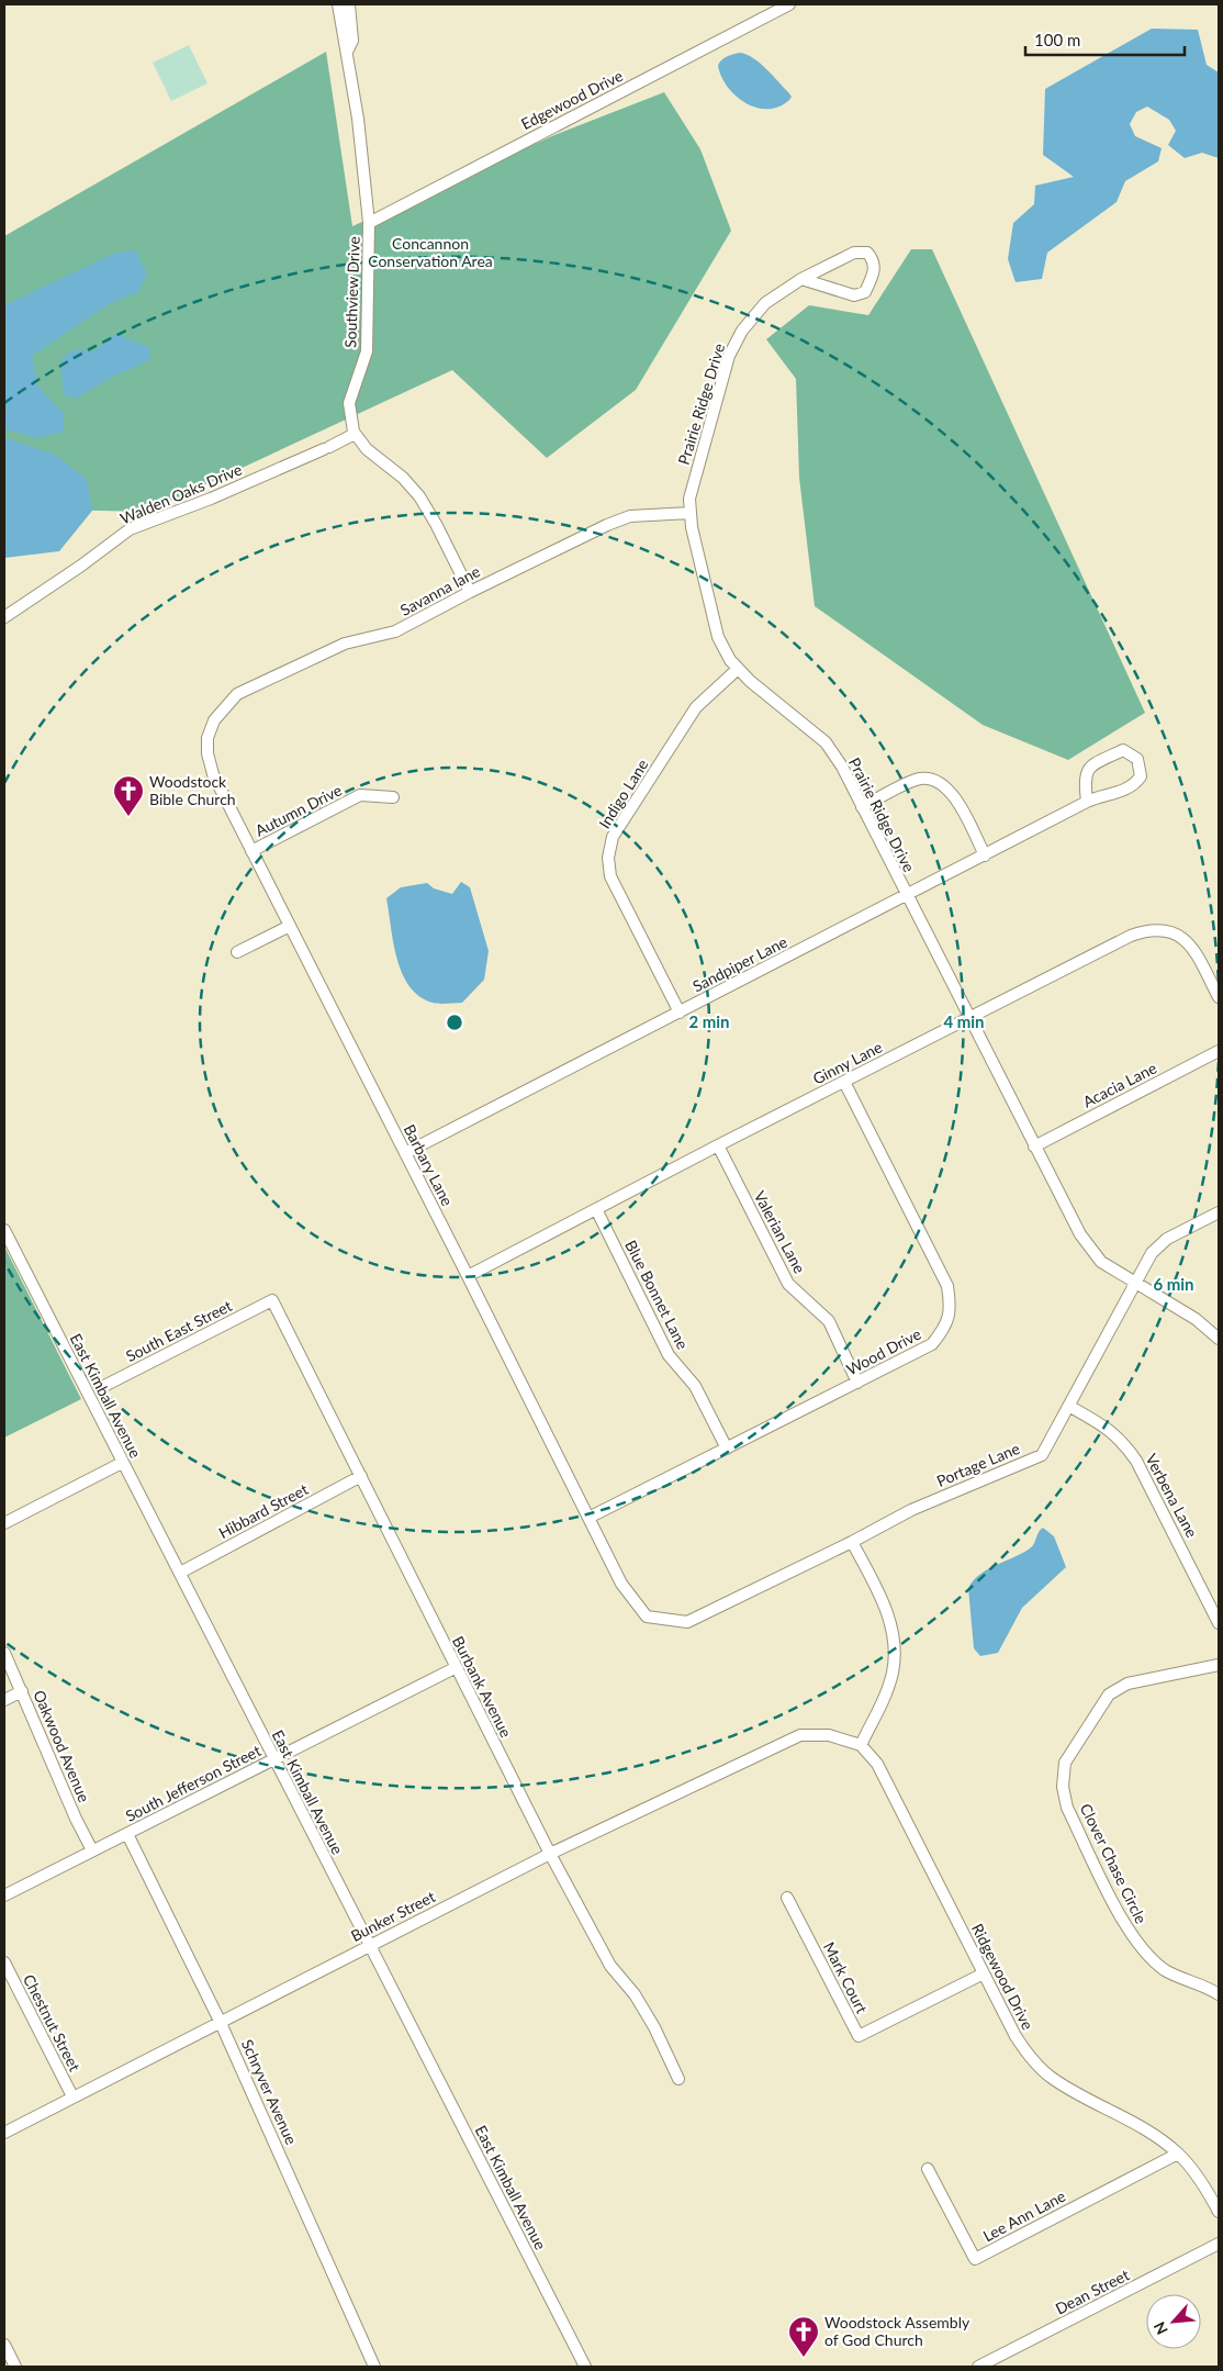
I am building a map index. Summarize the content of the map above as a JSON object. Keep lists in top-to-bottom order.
{
  "streets": {
    "street": [
      "Edgewood Drive",
      "Southview Drive",
      "Prairie Ridge Drive",
      "Walden Oaks Drive",
      "Savanna lane",
      "Indigo Lane",
      "Autumn Drive",
      "Sandpiper Lane",
      "Ginny Lane",
      "Acacia Lane",
      "Barbary Lane",
      "Valerian Lane",
      "Blue Bonnet Lane",
      "South East Street",
      "Wood Drive",
      "East Kimball Avenue",
      "Portage Lane",
      "Verbena Lane",
      "Hibbard Street",
      "Burbank Avenue",
      "Oakwood Avenue",
      "South Jefferson Street",
      "Clover Chase Circle",
      "Bunker Street",
      "Ridgewood Drive",
      "Mark Court",
      "Chestnut Street",
      "Schryver Avenue",
      "Lee Ann Lane",
      "Dean Street"
    ]
  },
  "crossings": [
    ["Edgewood Drive", "Southview Drive"],
    ["Southview Drive", "Walden Oaks Drive"],
    ["Southview Drive", "Savanna lane"],
    ["Prairie Ridge Drive", "Savanna lane"],
    ["Prairie Ridge Drive", "Indigo Lane"],
    ["Prairie Ridge Drive", "Sandpiper Lane"],
    ["Prairie Ridge Drive", "Ginny Lane"],
    ["Prairie Ridge Drive", "Acacia Lane"],
    ["Prairie Ridge Drive", "Portage Lane"],
    ["Savanna lane", "Barbary Lane"],
    ["Indigo Lane", "Sandpiper Lane"],
    ["Autumn Drive", "Barbary Lane"],
    ["Sandpiper Lane", "Barbary Lane"],
    ["Ginny Lane", "Barbary Lane"],
    ["Ginny Lane", "Valerian Lane"],
    ["Ginny Lane", "Blue Bonnet Lane"],
    ["Ginny Lane", "Wood Drive"],
    ["Barbary Lane", "Wood Drive"],
    ["Barbary Lane", "Portage Lane"],
    ["Valerian Lane", "Wood Drive"],
    ["Blue Bonnet Lane", "Wood Drive"],
    ["South East Street", "Burbank Avenue"],
    ["East Kimball Avenue", "Hibbard Street"],
    ["East Kimball Avenue", "South Jefferson Street"],
    ["East Kimball Avenue", "Bunker Street"],
    ["Portage Lane", "Verbena Lane"],
    ["Hibbard Street", "Burbank Avenue"],
    ["Burbank Avenue", "South Jefferson Street"],
    ["Burbank Avenue", "Bunker Street"],
    ["Oakwood Avenue", "South Jefferson Street"],
    ["South Jefferson Street", "Schryver Avenue"],
    ["Bunker Street", "Ridgewood Drive"],
    ["Bunker Street", "Chestnut Street"],
    ["Bunker Street", "Schryver Avenue"],
    ["Ridgewood Drive", "Mark Court"],
    ["Ridgewood Drive", "Lee Ann Lane"]
  ],
  "parks": ["Concannon Conservation Area"],
  "places": {
    "church": ["Woodstock Bible Church", "Woodstock Assembly of God Church"]
  },
  "scale_bar": "100 m",
  "north": "bottom left",
  "rings": ["2 min", "4 min", "6 min"]
}
